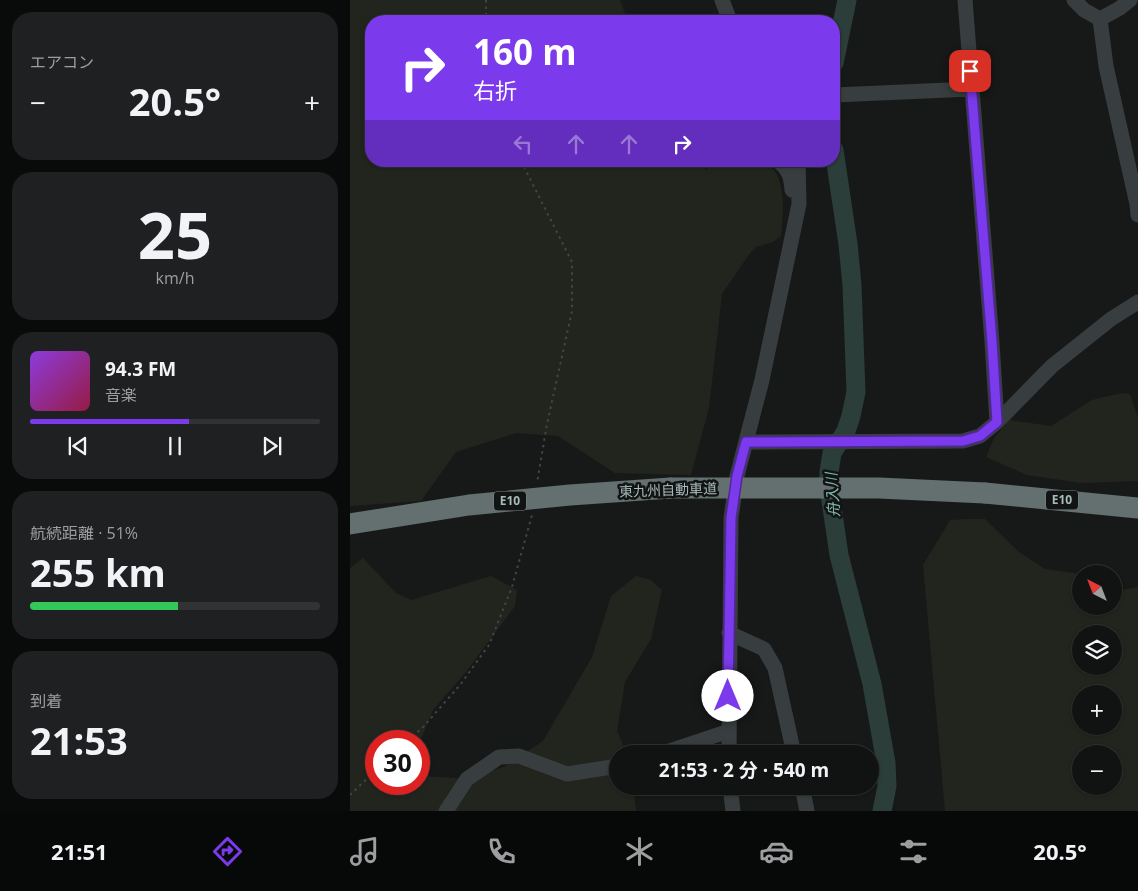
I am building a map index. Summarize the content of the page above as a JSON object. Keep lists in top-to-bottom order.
{
  "streets": {
    "highway": ["東九州自動車道", "E10"]
  },
  "water": ["舟入川"],
  "north": "top left",
  "page": {
    "tile": [
      "エアコン",
      ["25", "km/h"],
      ["航続距離 · 51%", "255 km"],
      ["到着", "21:53"]
    ],
    "turn": ["160 m", "右折"],
    "heat": ["−", "20.5°", "+"],
    "song": ["94.3 FM", "音楽"],
    "map_buttons": ["+", "−"],
    "limit": "30",
    "trip": "21:53 · 2 分 · 540 m",
    "tabs": ["21:51", "20.5°"]
  }
}
